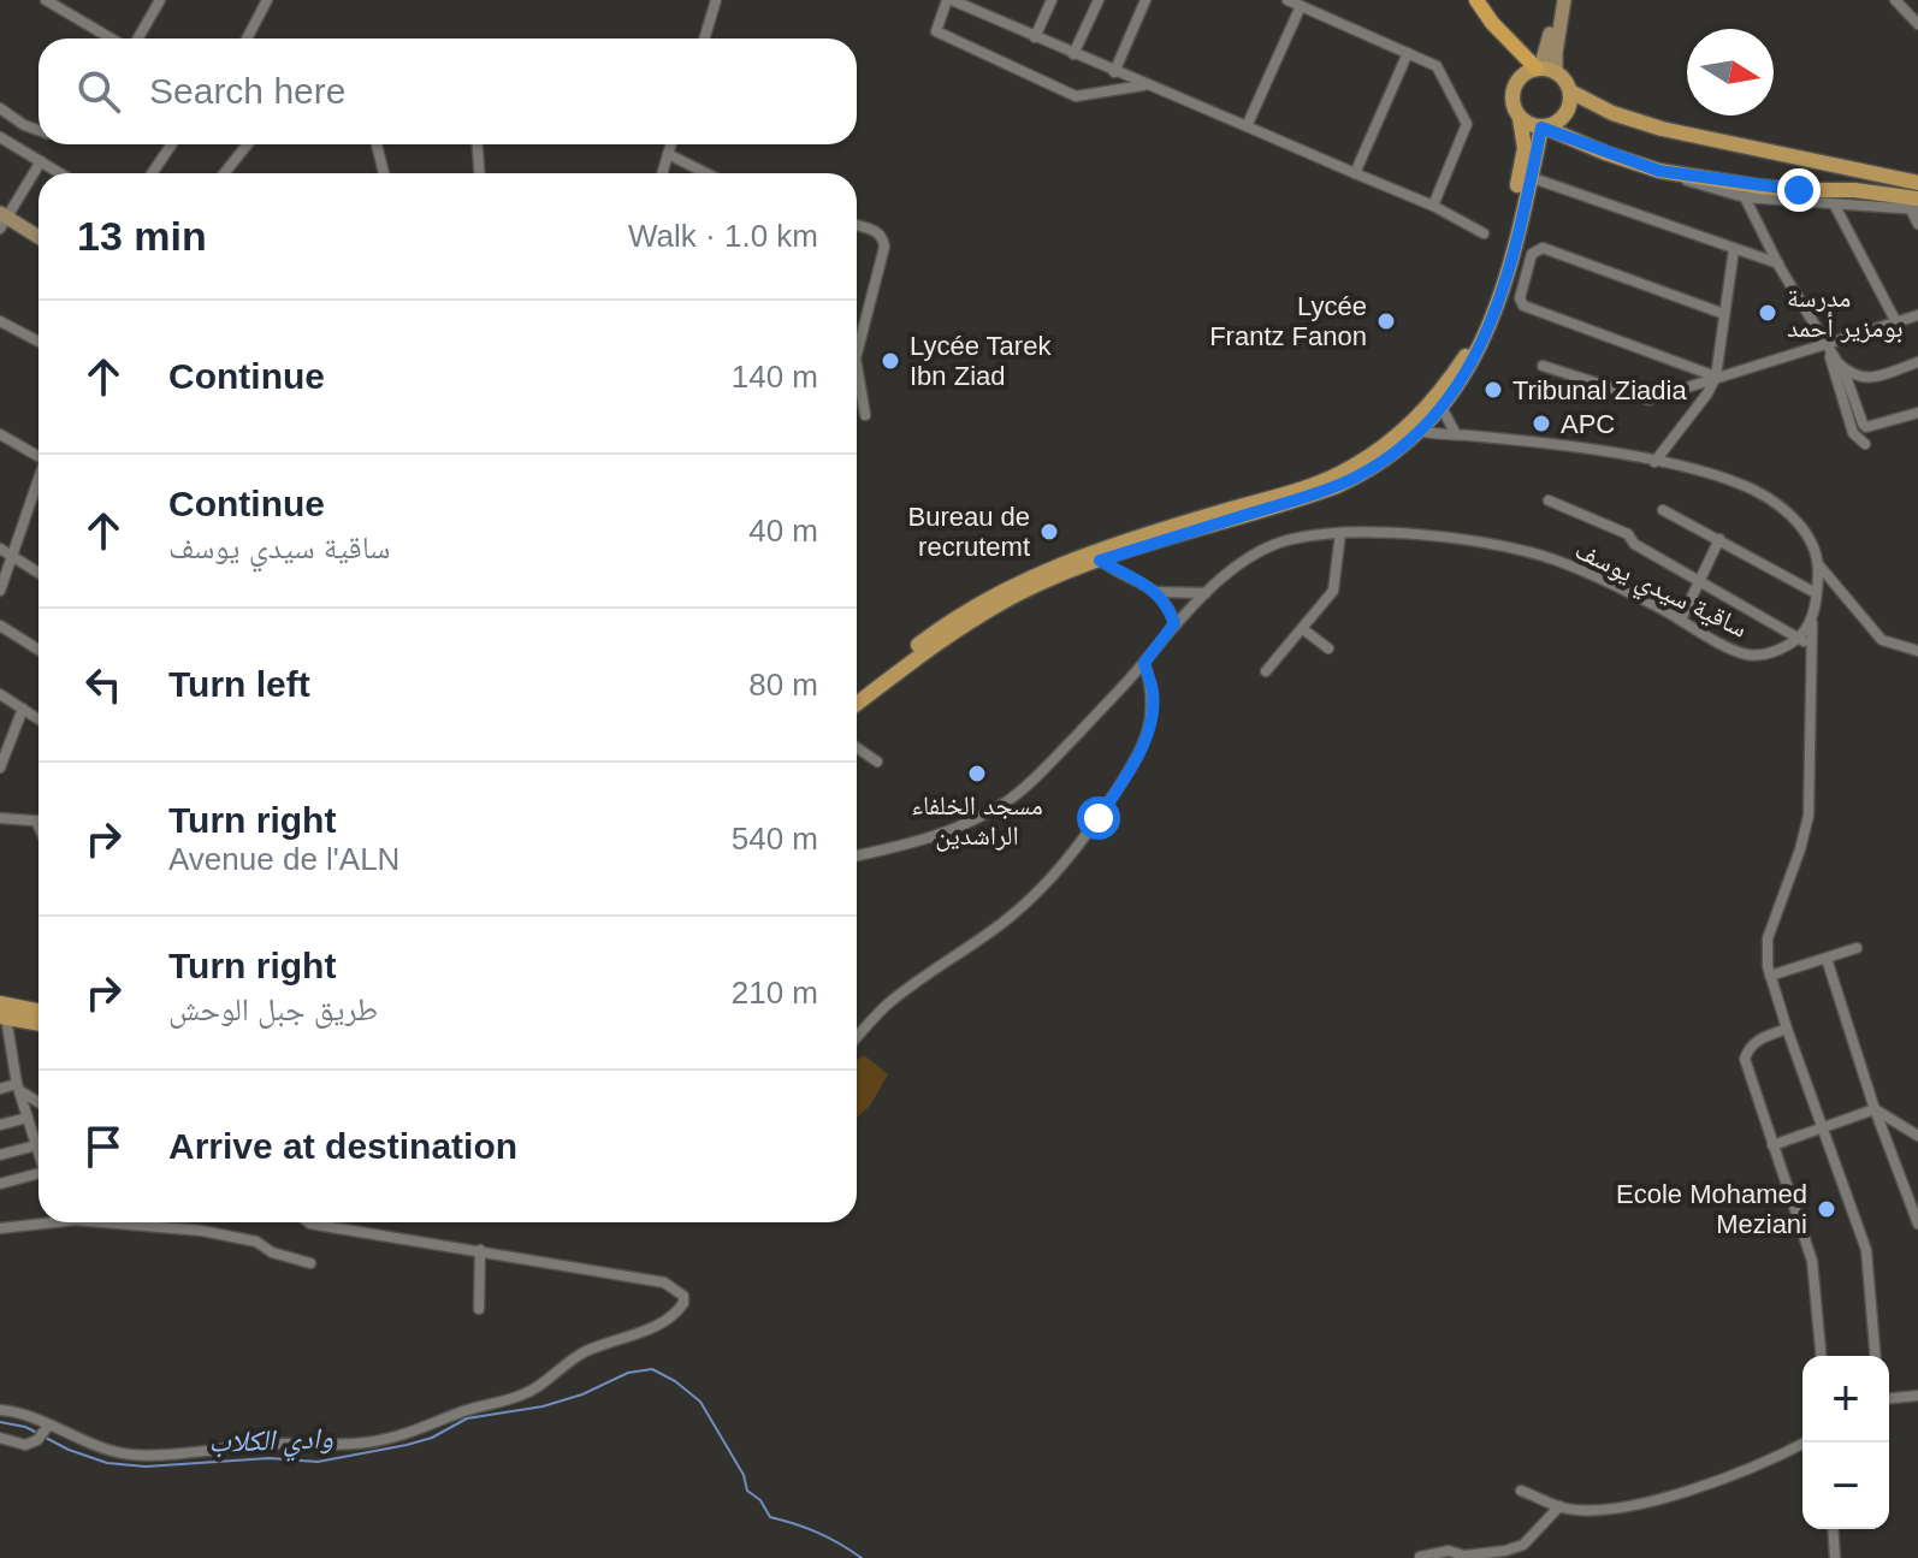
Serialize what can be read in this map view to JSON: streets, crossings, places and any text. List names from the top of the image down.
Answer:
{
  "streets": {
    "street": ["ساقية سيدي يوسف"]
  },
  "water": ["وادي الكلاب"],
  "places": [
    "مدرسة بومزير أحمد",
    "Lycée Frantz Fanon",
    "Lycée Tarek Ibn Ziad",
    "Tribunal Ziadia",
    "APC",
    "Bureau de recrutemt",
    "مسجد الخلفاء الراشدين",
    "Ecole Mohamed Meziani"
  ],
  "north": "right",
  "page": {
    "search": "Search here",
    "heading": ["13 min", "Walk · 1.0 km"],
    "list": [
      ["Continue", "140 m"],
      ["Continue", "ساقية سيدي يوسف", "40 m"],
      ["Turn left", "80 m"],
      ["Turn right", "Avenue de l'ALN", "540 m"],
      ["Turn right", "طريق جبل الوحش", "210 m"],
      "Arrive at destination"
    ],
    "map_buttons": ["+", "−"]
  }
}
